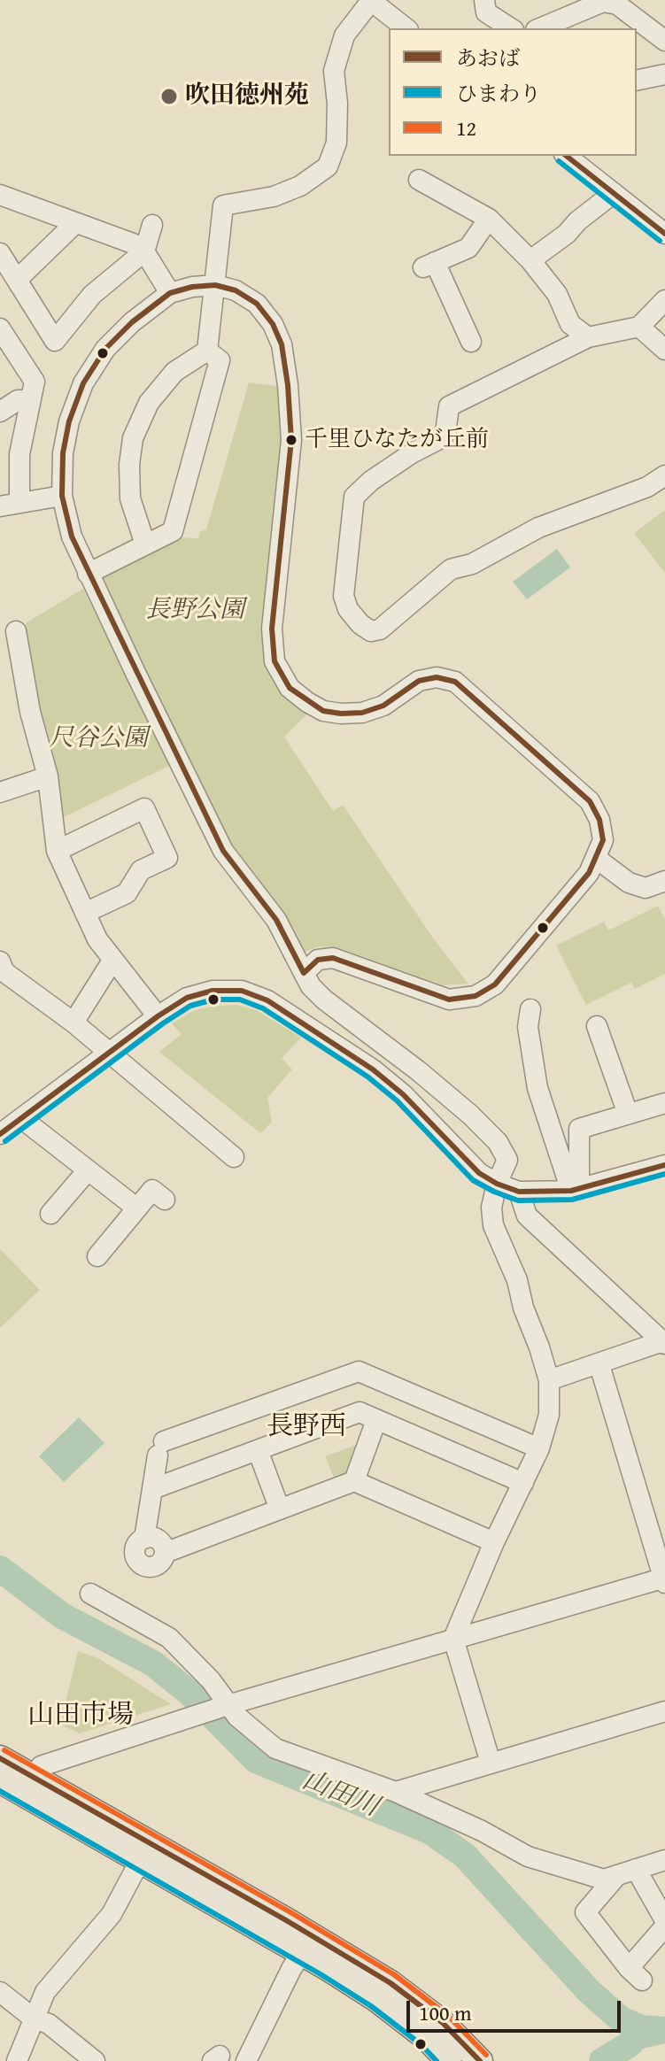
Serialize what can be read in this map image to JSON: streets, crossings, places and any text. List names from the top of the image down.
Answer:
{
  "districts": ["長野西", "山田市場"],
  "water": ["山田川"],
  "parks": ["長野公園", "尺谷公園"],
  "places": ["吹田徳州苑", "千里ひなたが丘前"],
  "lines": ["transit line あおば", "transit line ひまわり", "transit line 12"],
  "legend": ["あおば", "ひまわり", "12"],
  "scale_bar": "100 m"
}
